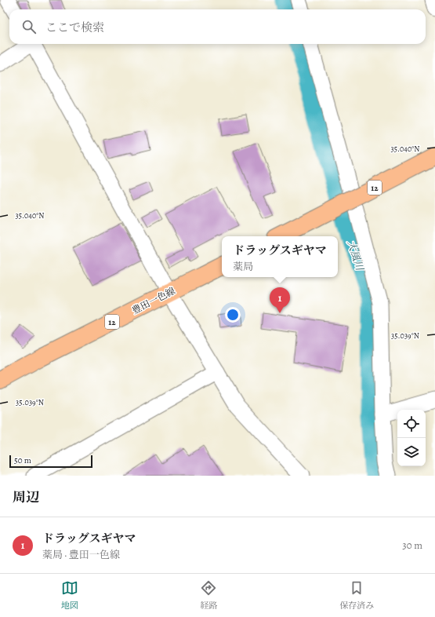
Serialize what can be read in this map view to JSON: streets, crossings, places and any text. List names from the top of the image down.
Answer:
{
  "streets": {
    "main road": ["12", "豊田一色線"]
  },
  "water": ["大風川"],
  "scale_bar": "50 m",
  "page": {
    "search": "ここで検索",
    "popup": ["ドラッグスギヤマ", "薬局"],
    "pins": "1",
    "scale": "50 m",
    "heading": "周辺",
    "list": [
      {
        "mark": "1",
        "name": "ドラッグスギヤマ",
        "note": "薬局 · 豊田一色線",
        "value": "30 m"
      }
    ],
    "nav": ["地図", "経路", "保存済み"]
  },
  "coordinates": ["35.040°N", "35.039°N"]
}
